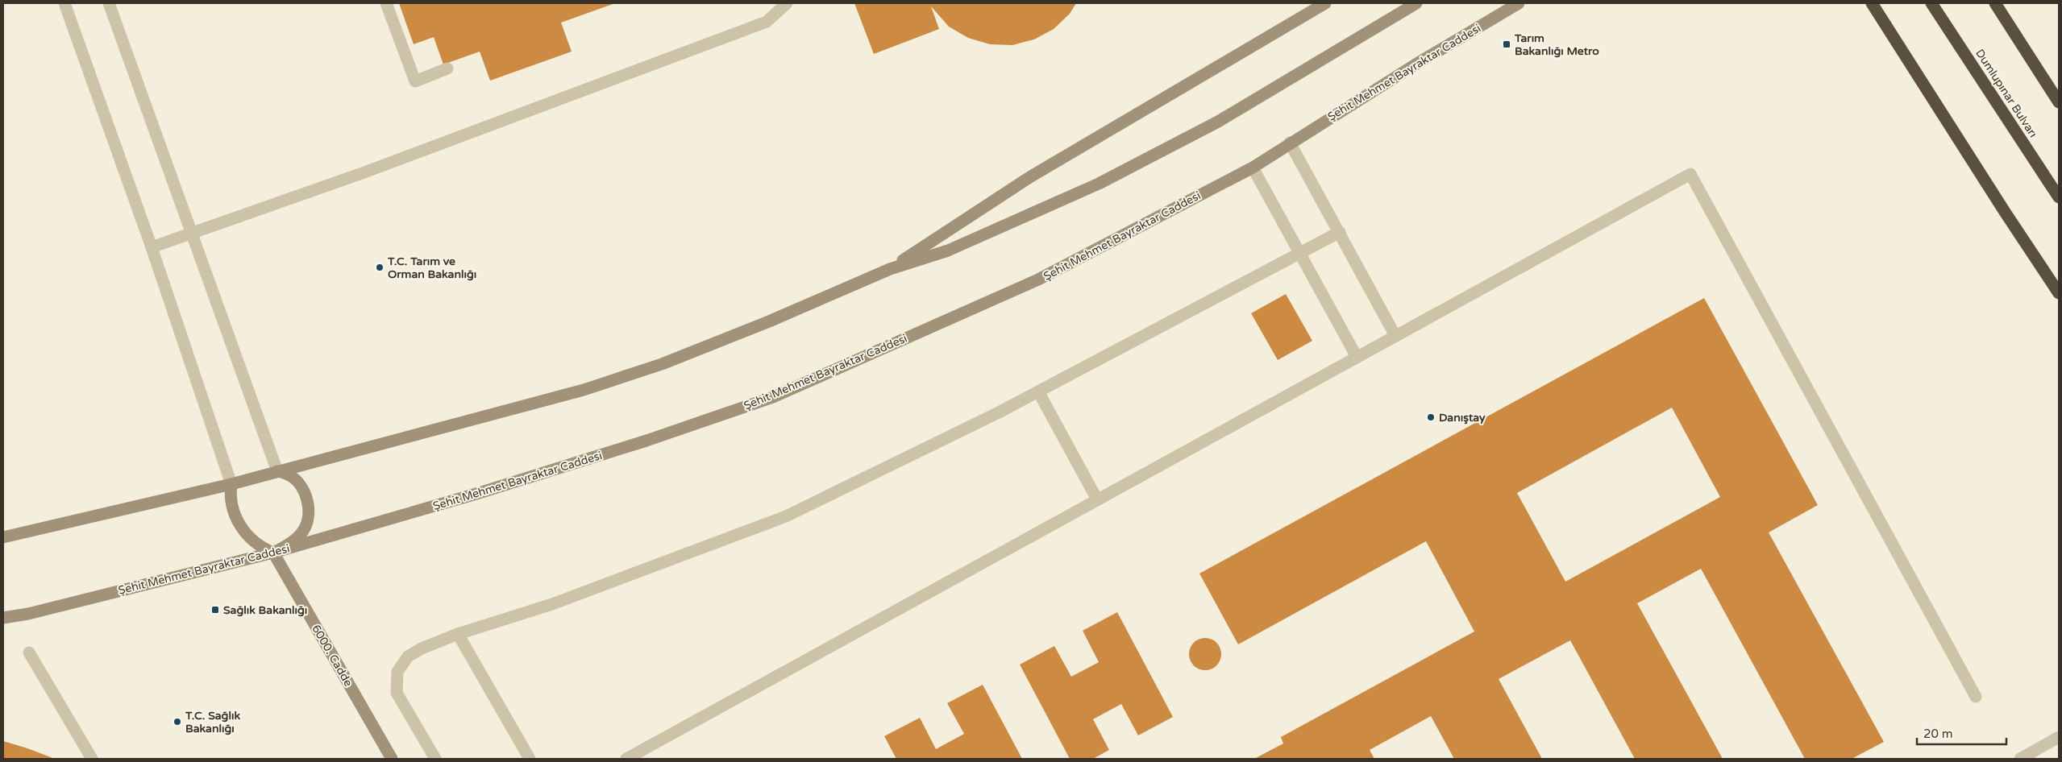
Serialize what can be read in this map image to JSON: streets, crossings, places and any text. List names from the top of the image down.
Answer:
{
  "streets": {
    "highway": ["Dumlupınar Bulvarı"],
    "main road": ["Şehit Mehmet Bayraktar Caddesi", "6000. Cadde"]
  },
  "crossings": [
    ["Şehit Mehmet Bayraktar Caddesi", "6000. Cadde"]
  ],
  "places": {
    "transit": ["Tarım Bakanlığı Metro", "Sağlık Bakanlığı"],
    "other": ["T.C. Tarım ve Orman Bakanlığı", "Danıştay", "T.C. Sağlık Bakanlığı"]
  },
  "scale_bar": "20 m"
}
